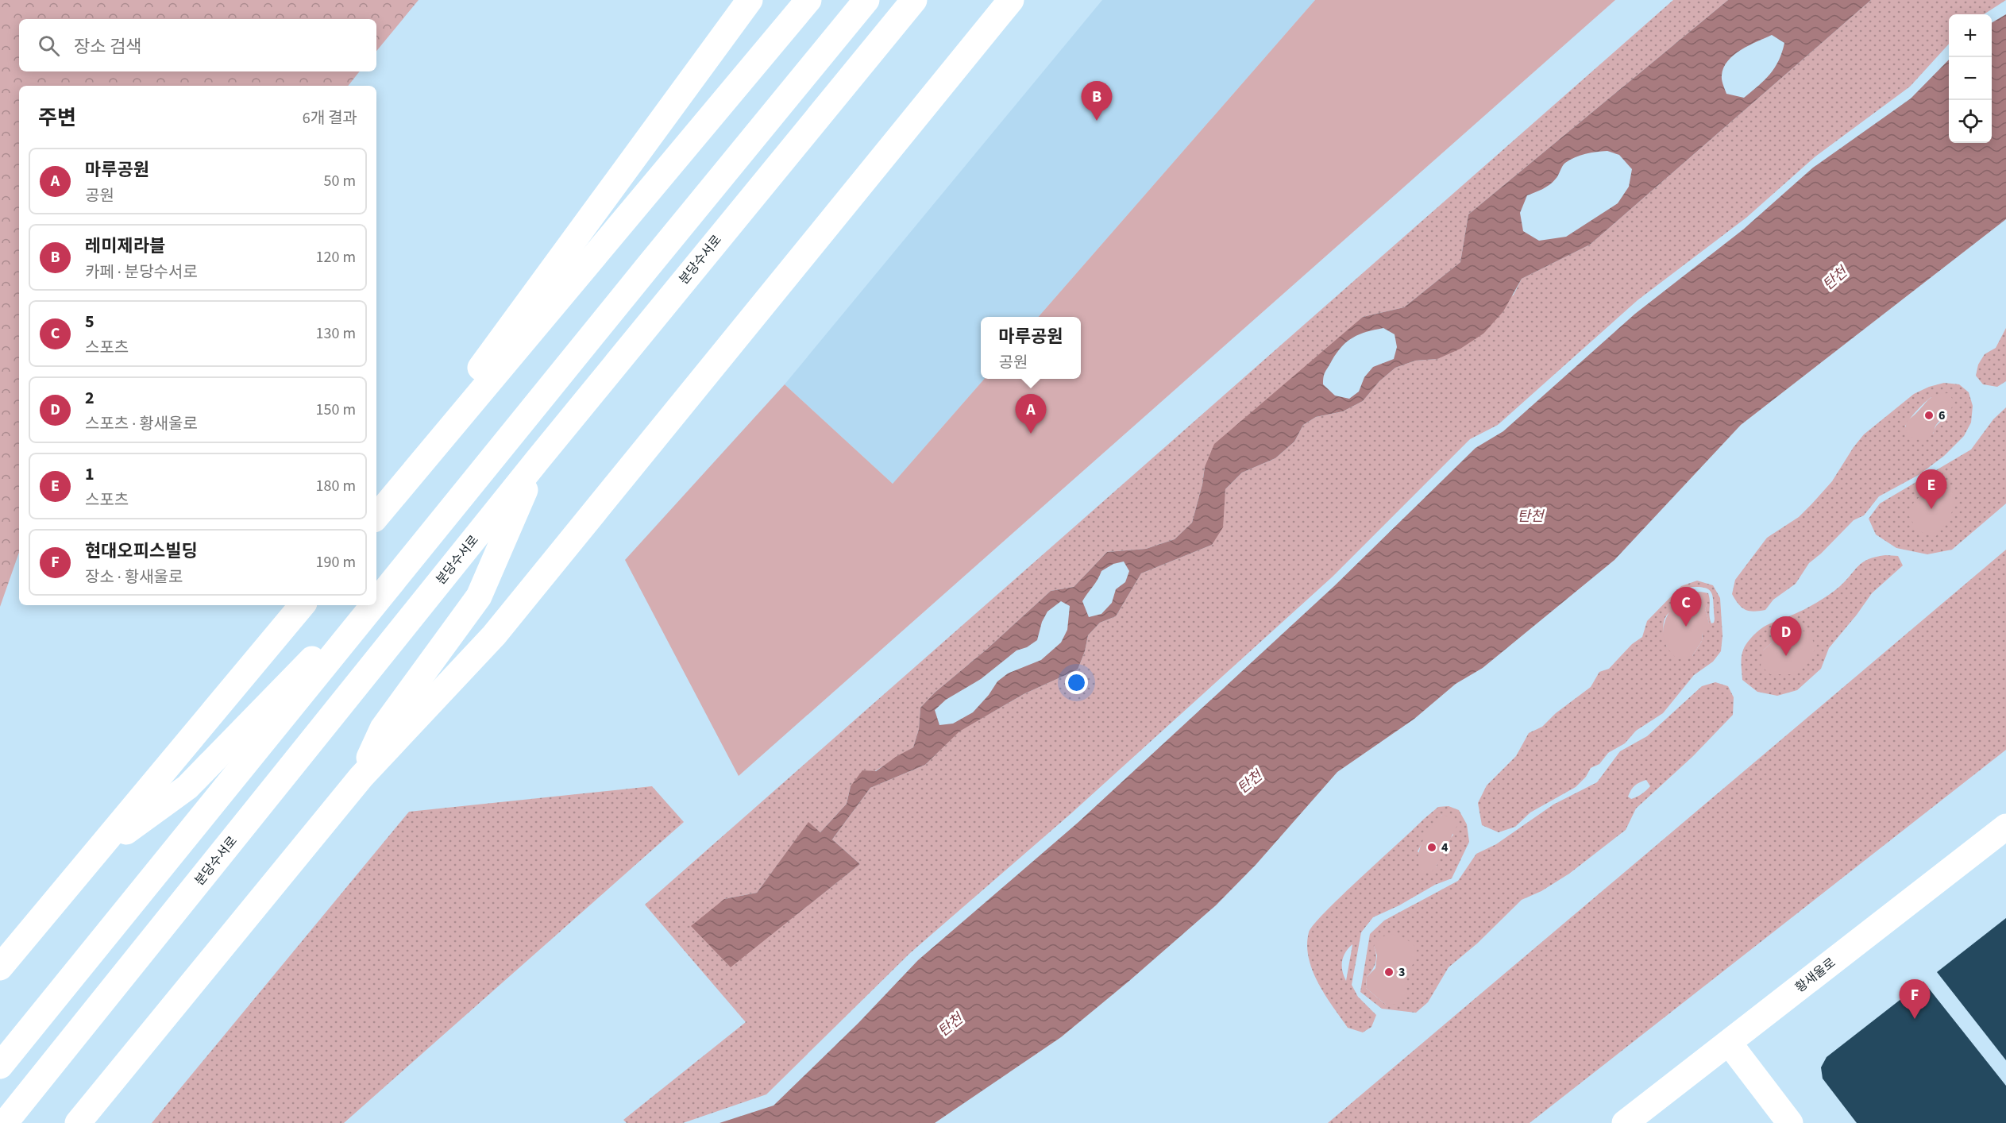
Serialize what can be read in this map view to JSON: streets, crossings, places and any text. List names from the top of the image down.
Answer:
{
  "streets": {
    "main road": ["분당수서로", "황새울로"]
  },
  "water": ["탄천"],
  "places": ["6", "4", "3"],
  "page": {
    "map_buttons": ["+", "−"],
    "search": "장소 검색",
    "pins": [
      "B",
      "A",
      "E",
      "C",
      "D",
      "F"
    ],
    "heading": ["주변", "6개 결과"],
    "list": [
      {
        "mark": "A",
        "name": "마루공원",
        "note": "공원",
        "value": "50 m"
      },
      {
        "mark": "B",
        "name": "레미제라블",
        "note": "카페 · 분당수서로",
        "value": "120 m"
      },
      {
        "mark": "C",
        "name": "5",
        "note": "스포츠",
        "value": "130 m"
      },
      {
        "mark": "D",
        "name": "2",
        "note": "스포츠 · 황새울로",
        "value": "150 m"
      },
      {
        "mark": "E",
        "name": "1",
        "note": "스포츠",
        "value": "180 m"
      },
      {
        "mark": "F",
        "name": "현대오피스빌딩",
        "note": "장소 · 황새울로",
        "value": "190 m"
      }
    ],
    "popup": ["마루공원", "공원"]
  }
}
